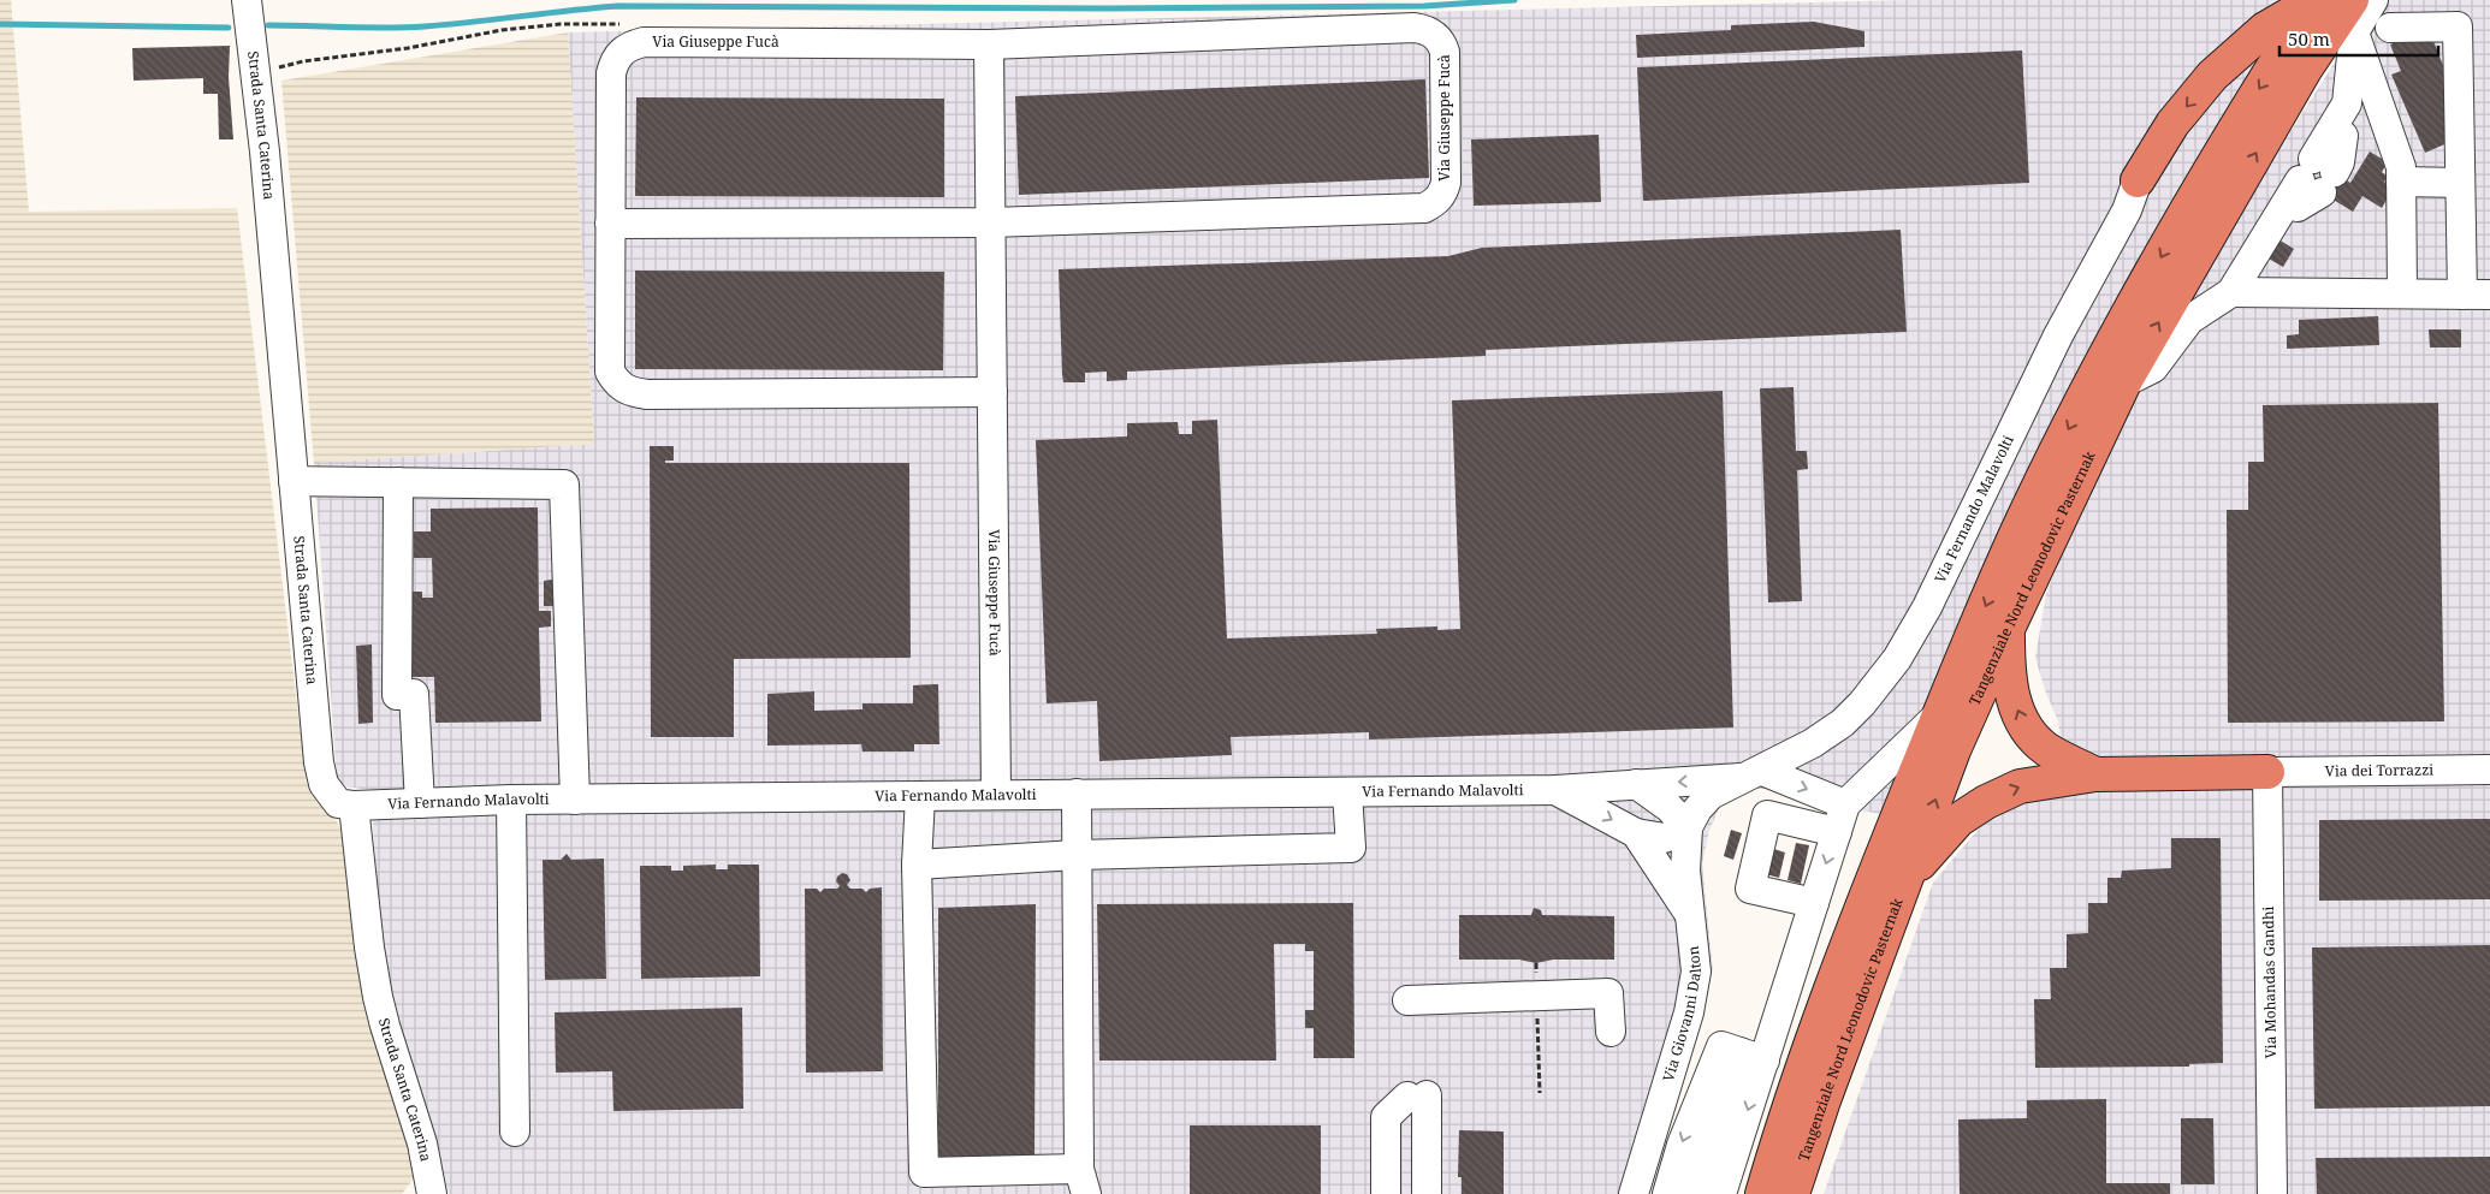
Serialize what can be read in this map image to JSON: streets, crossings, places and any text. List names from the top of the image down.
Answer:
{
  "streets": {
    "highway": ["Tangenziale Nord Leonodovic Pasternak"],
    "street": [
      "Via Giuseppe Fucà",
      "Strada Santa Caterina",
      "Via Fernando Malavolti",
      "Via dei Torrazzi",
      "Via Mohandas Gandhi",
      "Via Giovanni Dalton"
    ]
  },
  "crossings": [
    ["Via Giuseppe Fucà", "Via Fernando Malavolti"],
    ["Strada Santa Caterina", "Via Fernando Malavolti"],
    ["Via Fernando Malavolti", "Via Giovanni Dalton"],
    ["Via dei Torrazzi", "Via Mohandas Gandhi"]
  ],
  "scale_bar": "50 m"
}
